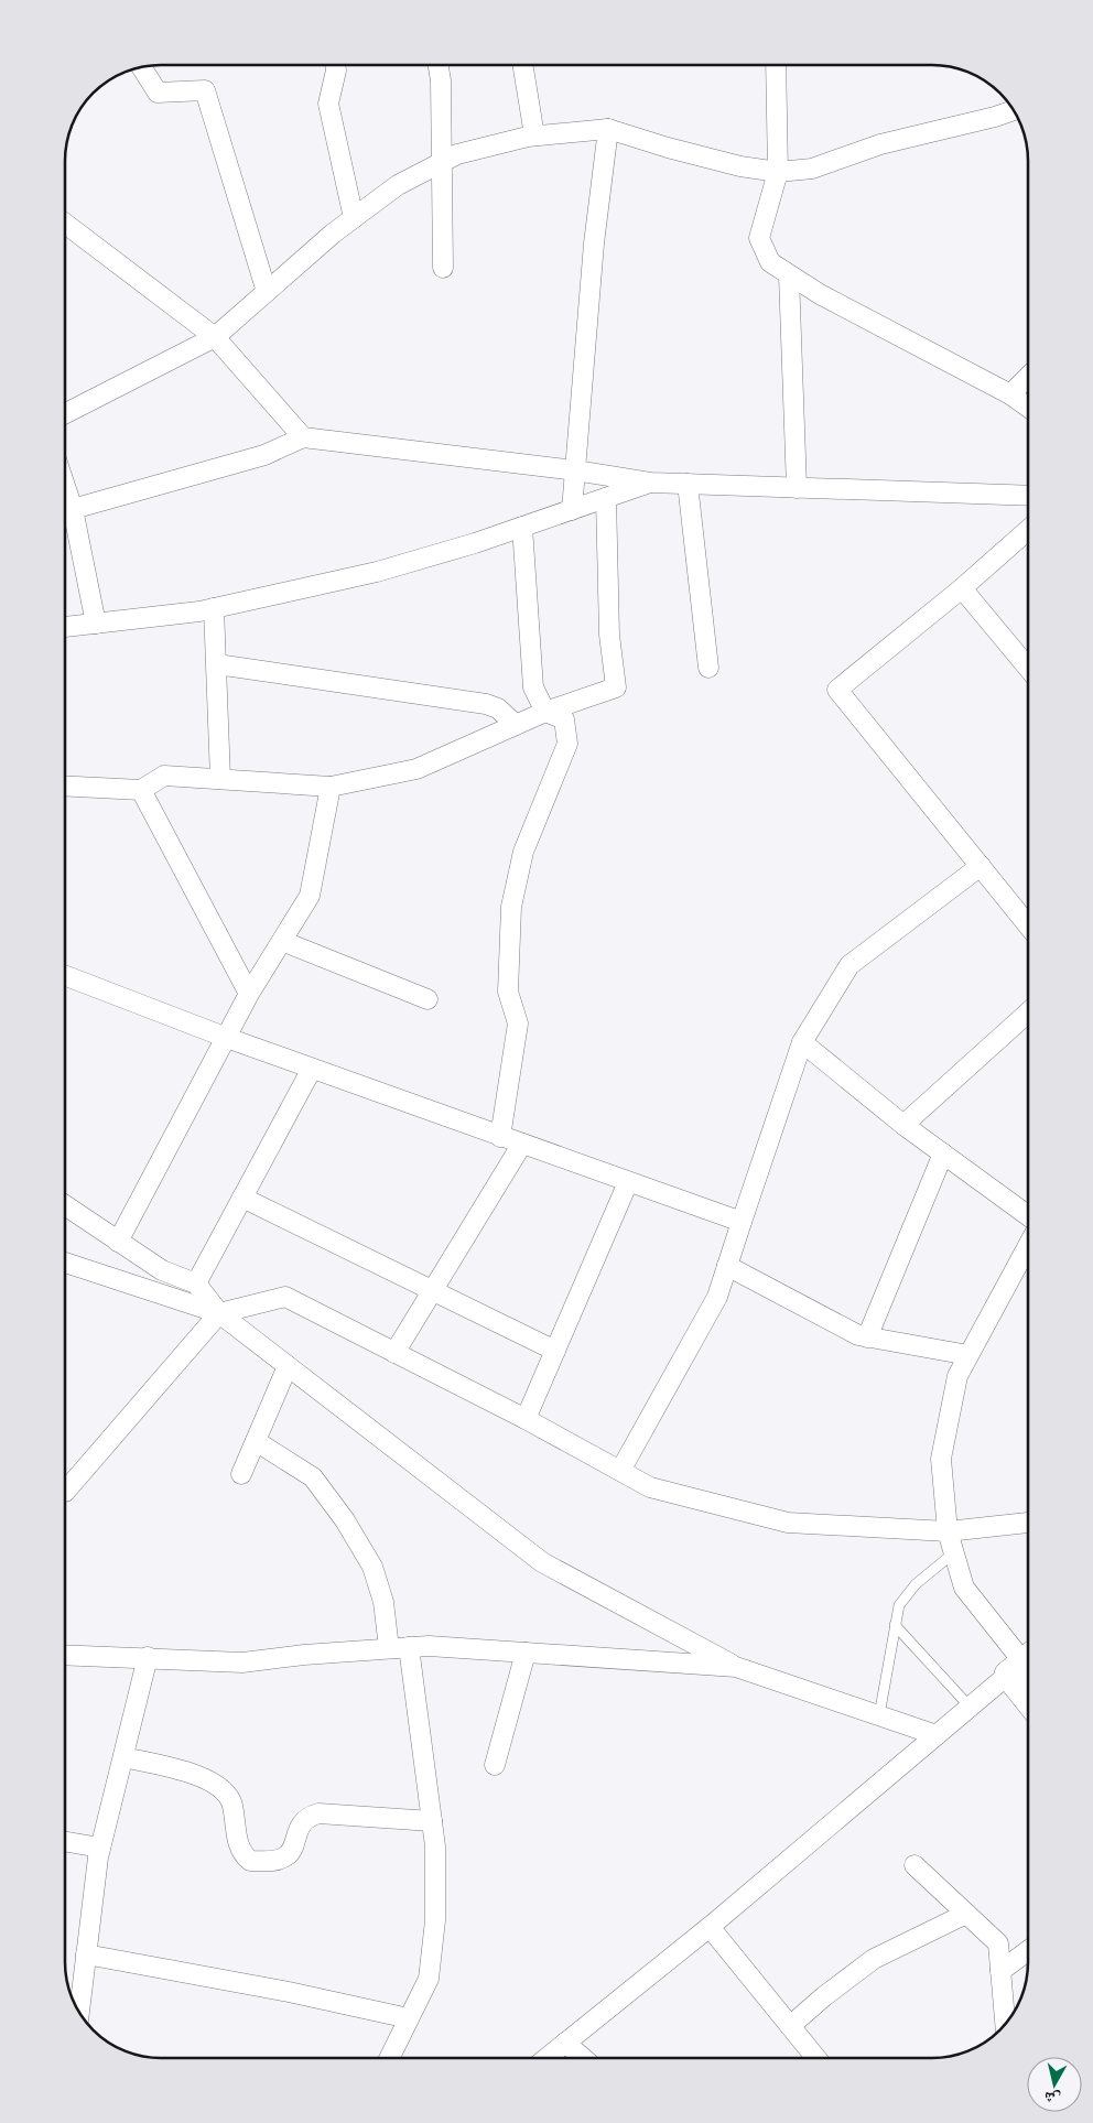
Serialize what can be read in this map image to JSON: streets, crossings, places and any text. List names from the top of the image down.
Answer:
{
  "north": "bottom"
}
